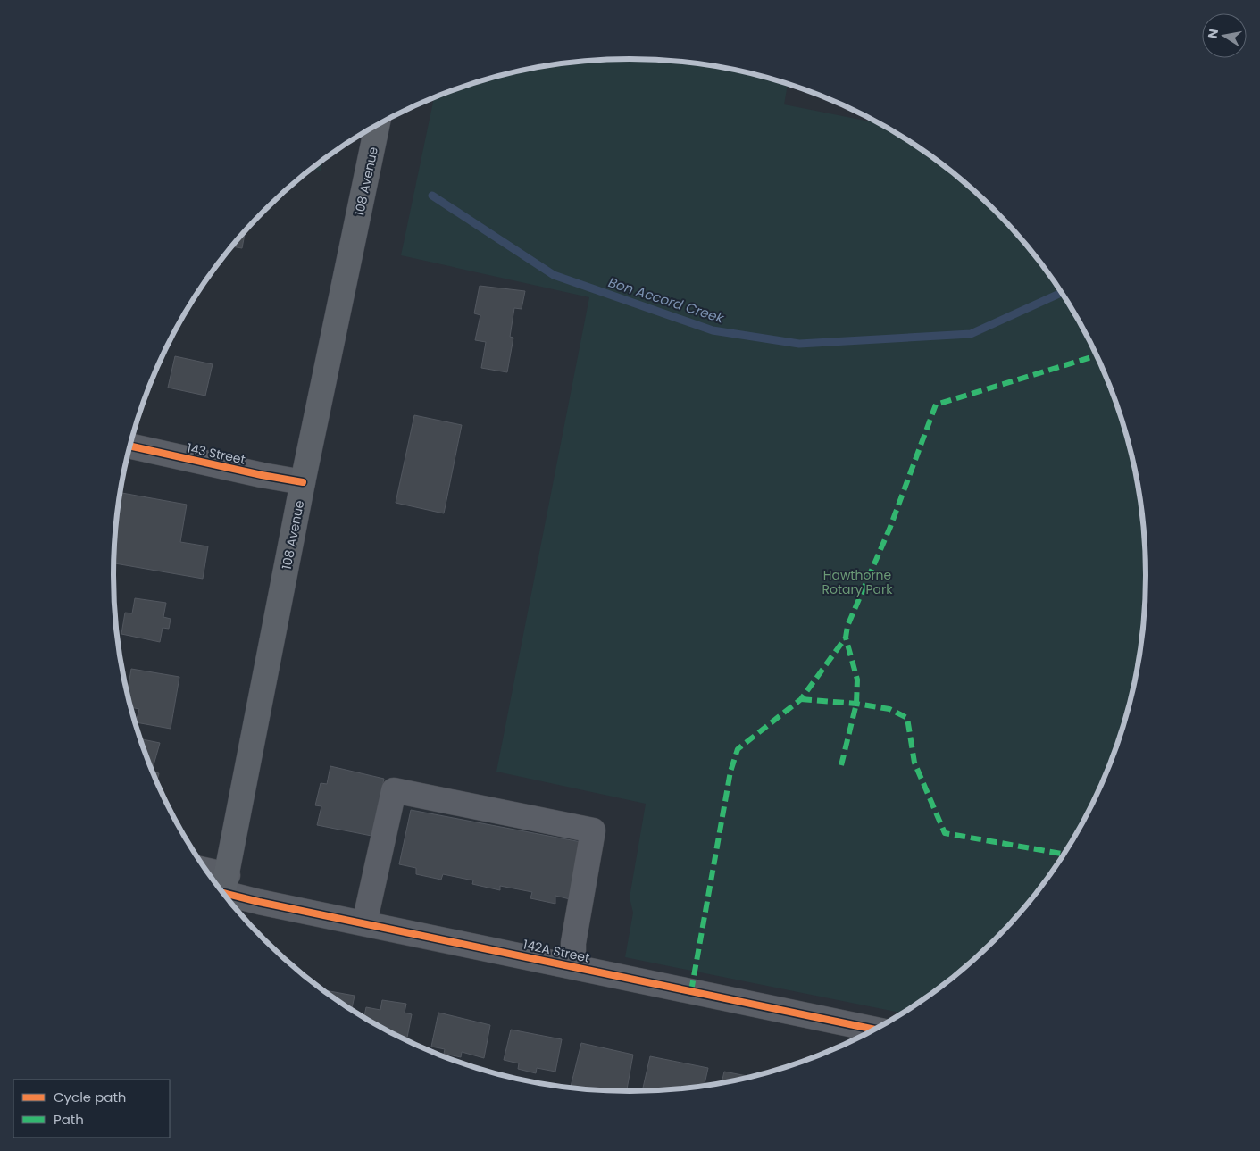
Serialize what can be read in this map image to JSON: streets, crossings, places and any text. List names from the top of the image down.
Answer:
{
  "streets": {
    "main road": ["108 Avenue"],
    "street": ["143 Street", "142A Street"]
  },
  "crossings": [
    ["108 Avenue", "143 Street"],
    ["108 Avenue", "142A Street"]
  ],
  "water": ["Bon Accord Creek"],
  "parks": ["Hawthorne Rotary Park"],
  "legend": ["Cycle path", "Path"],
  "north": "left"
}
